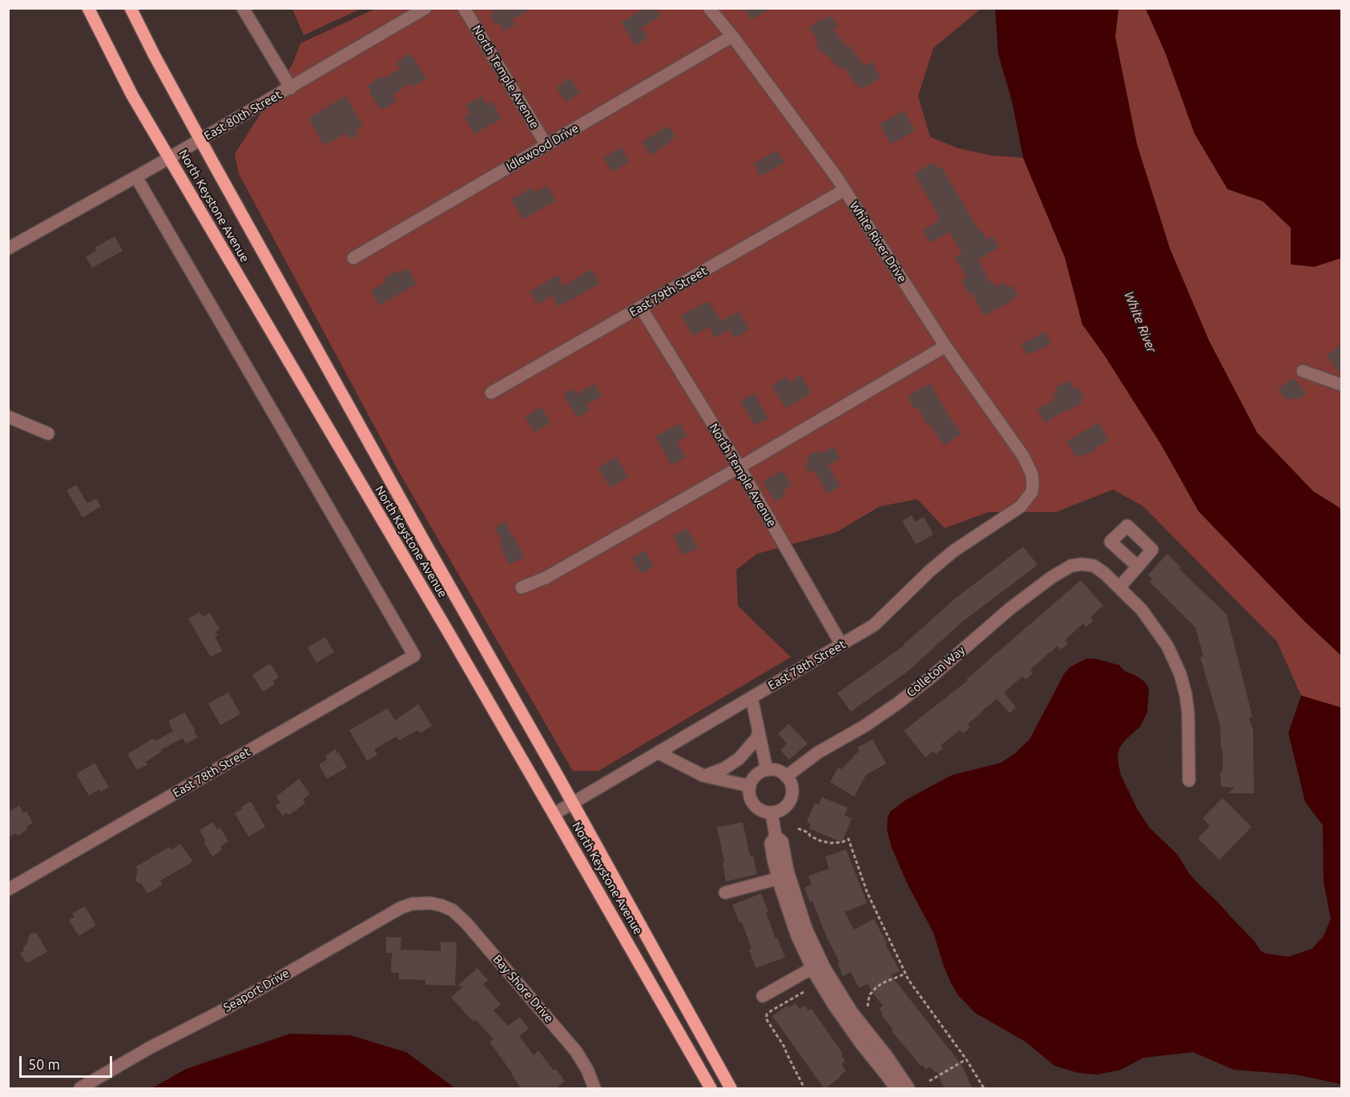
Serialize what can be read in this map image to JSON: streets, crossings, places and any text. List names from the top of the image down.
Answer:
{
  "streets": {
    "main road": ["North Keystone Avenue"],
    "street": [
      "North Temple Avenue",
      "East 80th Street",
      "Idlewood Drive",
      "White River Drive",
      "East 79th Street",
      "East 78th Street",
      "Colleton Way",
      "Bay Shore Drive",
      "Seaport Drive"
    ]
  },
  "crossings": [
    ["North Temple Avenue", "Idlewood Drive"],
    ["North Temple Avenue", "East 79th Street"],
    ["North Temple Avenue", "East 78th Street"],
    ["East 80th Street", "North Keystone Avenue"],
    ["East 80th Street", "East 78th Street"],
    ["Idlewood Drive", "White River Drive"],
    ["North Keystone Avenue", "East 78th Street"],
    ["White River Drive", "East 79th Street"],
    ["White River Drive", "East 78th Street"],
    ["Bay Shore Drive", "Seaport Drive"]
  ],
  "water": ["White River"],
  "scale_bar": "50 m"
}
